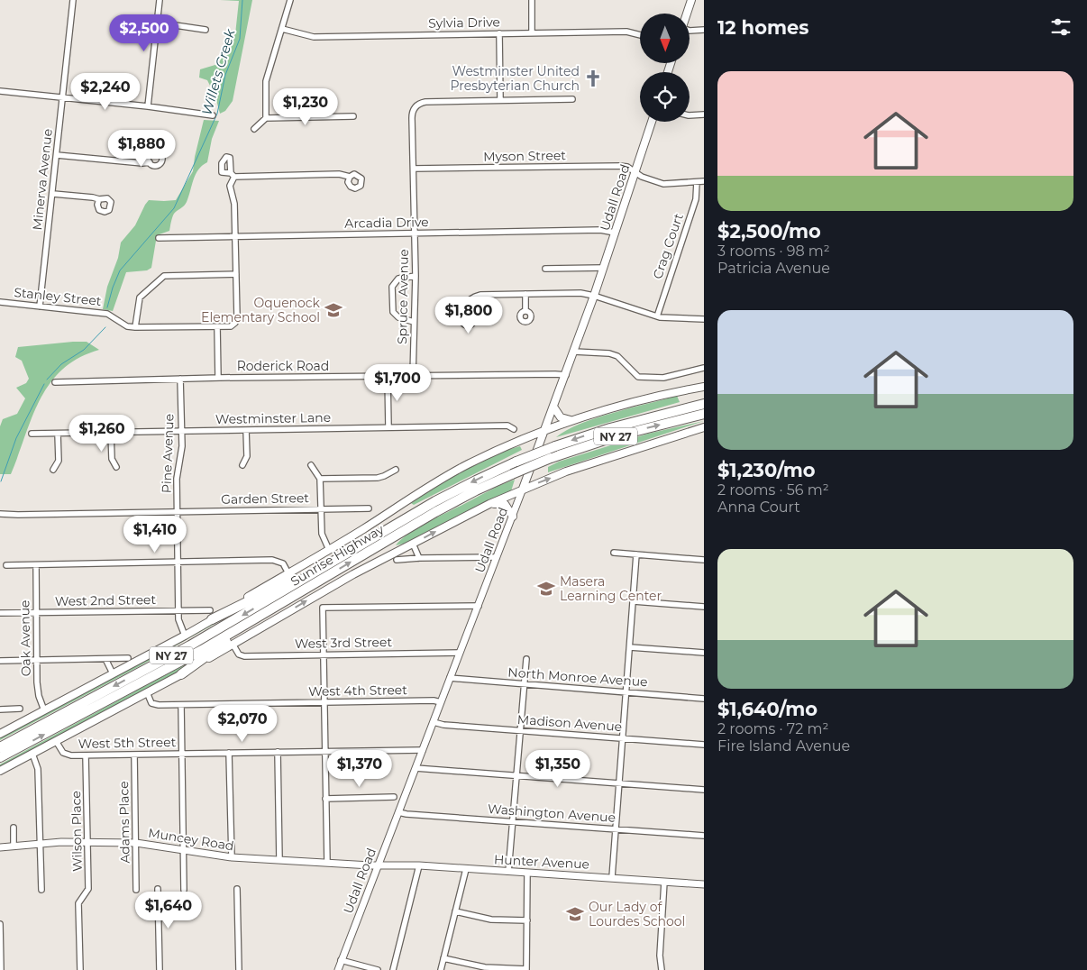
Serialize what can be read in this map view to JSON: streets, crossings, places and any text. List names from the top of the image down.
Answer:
{
  "streets": {
    "highway": ["NY 27", "Sunrise Highway"],
    "main road": ["Udall Road"],
    "street": [
      "Sylvia Drive",
      "Myson Street",
      "Minerva Avenue",
      "Arcadia Drive",
      "Crag Court",
      "Stanley Street",
      "Spruce Avenue",
      "Roderick Road",
      "Westminster Lane",
      "Pine Avenue",
      "Garden Street",
      "West 2nd Street",
      "Oak Avenue",
      "West 3rd Street",
      "North Monroe Avenue",
      "West 4th Street",
      "Madison Avenue",
      "West 5th Street",
      "Washington Avenue",
      "Adams Place",
      "Wilson Place",
      "Muncey Road",
      "Hunter Avenue"
    ]
  },
  "crossings": [
    ["Myson Street", "Udall Road"],
    ["Myson Street", "Crag Court"],
    ["Myson Street", "Spruce Avenue"],
    ["Minerva Avenue", "Stanley Street"],
    ["Udall Road", "Arcadia Drive"],
    ["Udall Road", "Roderick Road"],
    ["Udall Road", "Sunrise Highway"],
    ["Udall Road", "West 3rd Street"],
    ["Udall Road", "North Monroe Avenue"],
    ["Udall Road", "West 4th Street"],
    ["Udall Road", "Madison Avenue"],
    ["Udall Road", "West 5th Street"],
    ["Udall Road", "Washington Avenue"],
    ["Udall Road", "Muncey Road"],
    ["Udall Road", "Hunter Avenue"],
    ["Arcadia Drive", "Spruce Avenue"],
    ["Spruce Avenue", "Roderick Road"],
    ["Roderick Road", "Pine Avenue"],
    ["Westminster Lane", "Pine Avenue"],
    ["Pine Avenue", "Garden Street"],
    ["Pine Avenue", "Sunrise Highway"],
    ["Pine Avenue", "West 2nd Street"],
    ["Sunrise Highway", "West 2nd Street"],
    ["Sunrise Highway", "Oak Avenue"],
    ["Sunrise Highway", "West 3rd Street"],
    ["Sunrise Highway", "West 4th Street"],
    ["Sunrise Highway", "West 5th Street"],
    ["West 2nd Street", "Oak Avenue"],
    ["West 5th Street", "Adams Place"],
    ["West 5th Street", "Wilson Place"],
    ["Adams Place", "Muncey Road"],
    ["Wilson Place", "Muncey Road"],
    ["Muncey Road", "Hunter Avenue"]
  ],
  "water": ["Willets Creek"],
  "places": {
    "church": ["Westminster United Presbyterian Church"],
    "school or university": ["Oquenock Elementary School", "Masera Learning Center", "Our Lady of Lourdes School"]
  },
  "north": "bottom",
  "page": {
    "heading": "12 homes",
    "price": [
      "$2,500",
      "$2,240",
      "$1,230",
      "$1,880",
      "$1,800",
      "$1,700",
      "$1,260",
      "$1,410",
      "$2,070",
      "$1,370",
      "$1,350",
      "$1,640"
    ],
    "list": [
      {
        "name": "$2,500/mo",
        "note": "3 rooms · 98 m² · Patricia Avenue"
      },
      {
        "name": "$1,230/mo",
        "note": "2 rooms · 56 m² · Anna Court"
      },
      {
        "name": "$1,640/mo",
        "note": "2 rooms · 72 m² · Fire Island Avenue"
      }
    ]
  }
}
